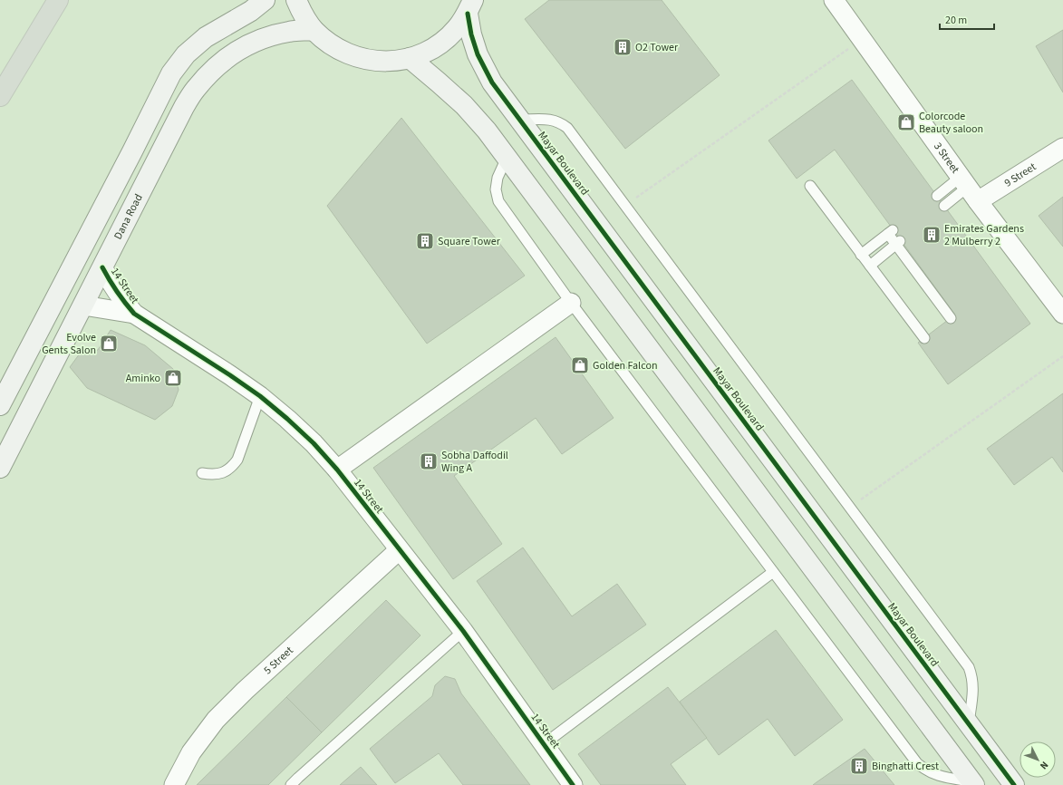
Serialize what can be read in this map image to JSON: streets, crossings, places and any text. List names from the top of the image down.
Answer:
{
  "streets": {
    "street": [
      "3 Street",
      "Mayar Boulevard",
      "9 Street",
      "Dana Road",
      "14 Street",
      "5 Street"
    ]
  },
  "crossings": [
    ["3 Street", "9 Street"],
    ["Dana Road", "14 Street"],
    ["14 Street", "5 Street"]
  ],
  "places": {
    "building": [
      "O2 Tower",
      "Emirates Gardens 2 Mulberry 2",
      "Square Tower",
      "Sobha Daffodil Wing A",
      "Binghatti Crest"
    ],
    "shop": [
      "Colorcode Beauty saloon",
      "Evolve Gents Salon",
      "Golden Falcon",
      "Aminko"
    ]
  },
  "scale_bar": "20 m",
  "north": "bottom right"
}
